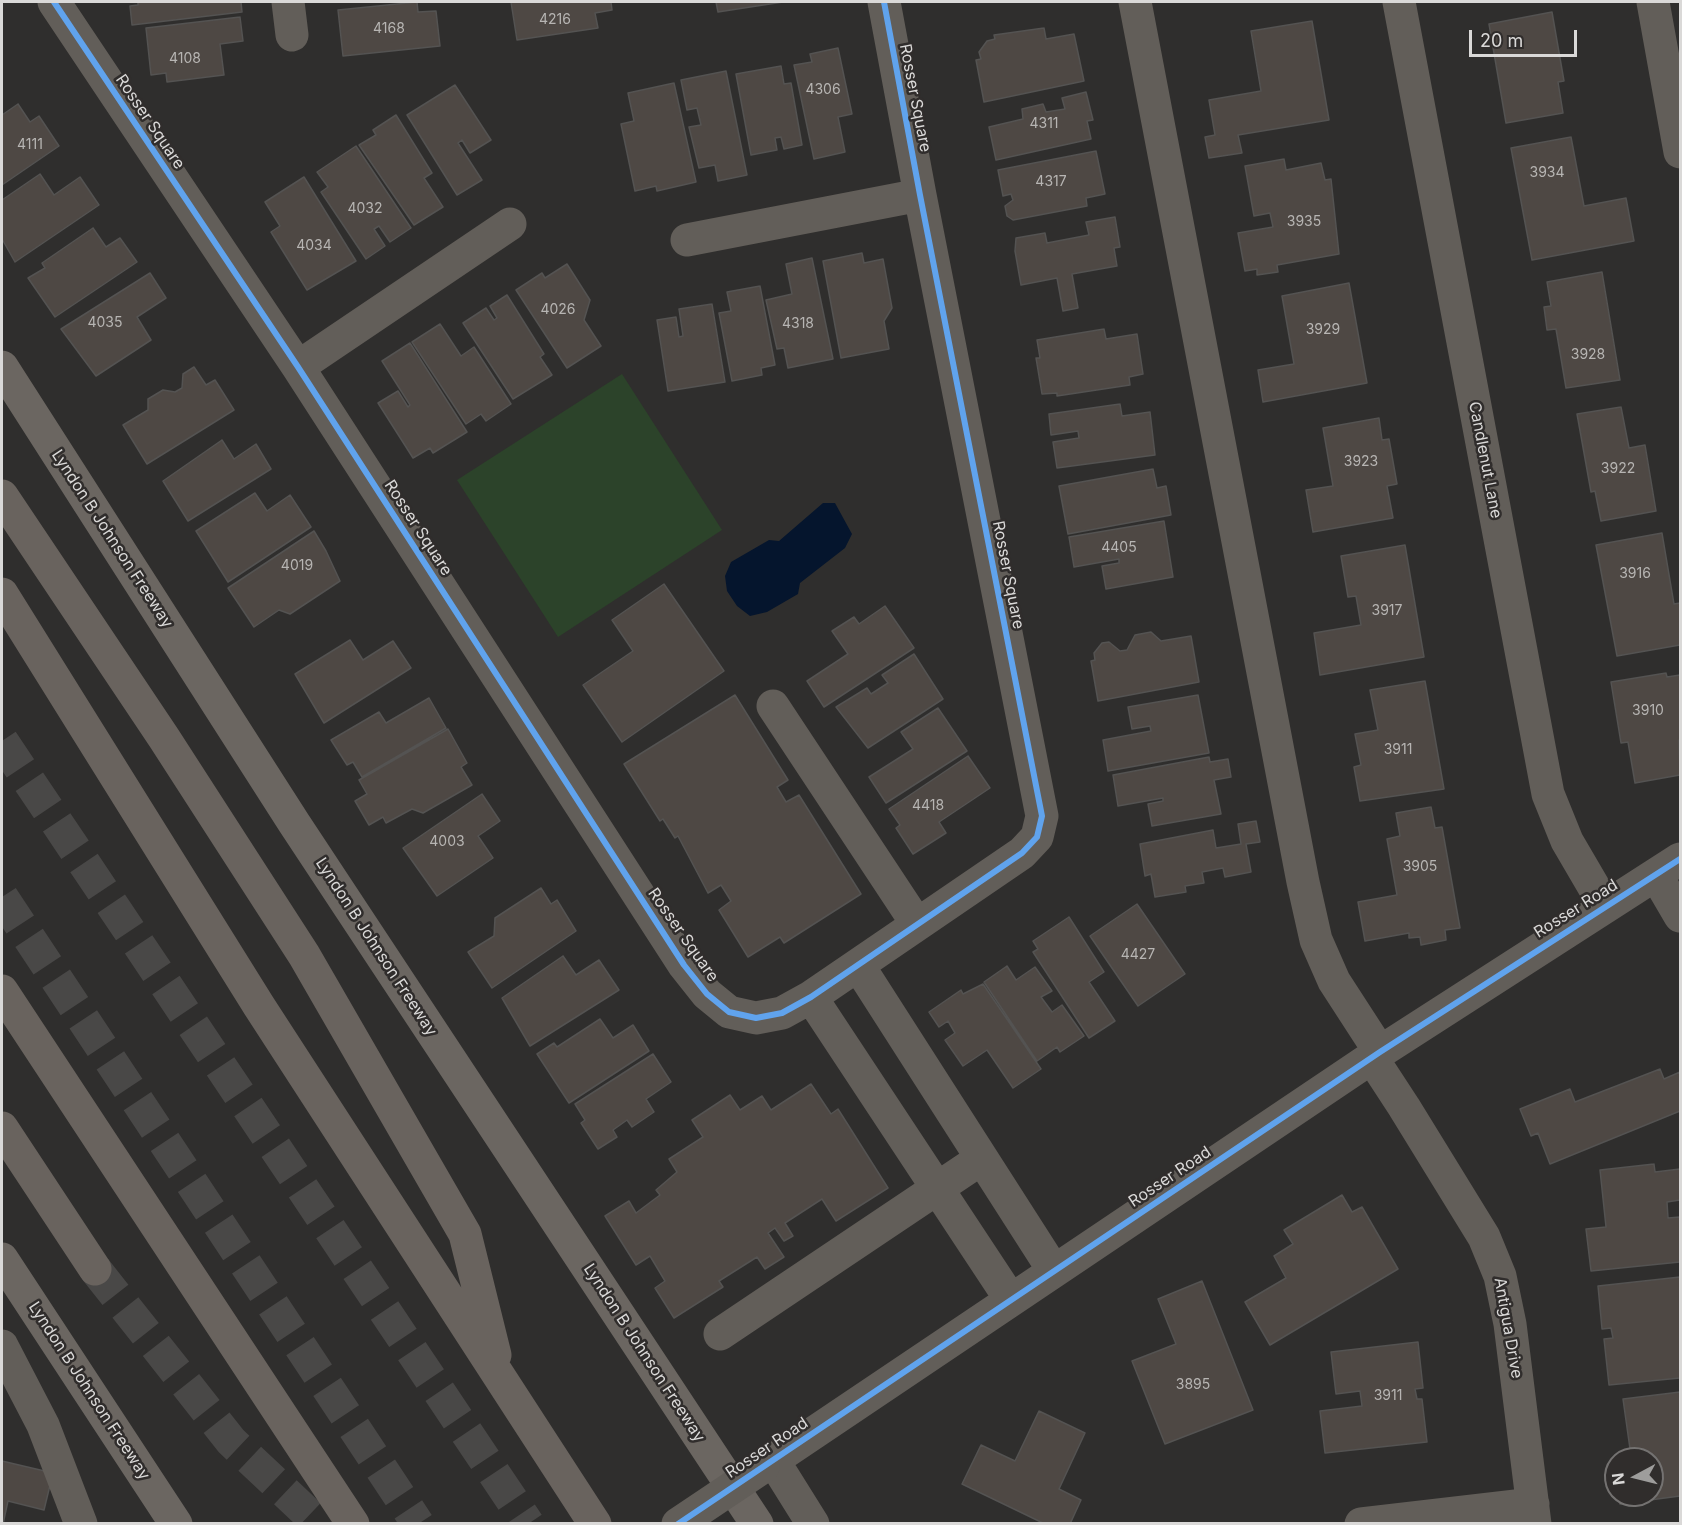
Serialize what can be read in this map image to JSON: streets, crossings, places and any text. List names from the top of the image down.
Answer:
{
  "streets": {
    "main road": ["Lyndon B Johnson Freeway"],
    "street": [
      "Rosser Square",
      "Candlenut Lane",
      "Rosser Road",
      "Antigua Drive"
    ]
  },
  "crossings": [
    ["Candlenut Lane", "Rosser Road"],
    ["Rosser Road", "Antigua Drive"]
  ],
  "house_numbers": [
    "4216",
    "4168",
    "4108",
    "4306",
    "4311",
    "4111",
    "3934",
    "4317",
    "4032",
    "3935",
    "4034",
    "4026",
    "4035",
    "4318",
    "3929",
    "3928",
    "3923",
    "3922",
    "4405",
    "4019",
    "3916",
    "3917",
    "3910",
    "3911",
    "4418",
    "4003",
    "3905",
    "4427",
    "3895",
    "3911"
  ],
  "scale_bar": "20 m",
  "north": "left"
}
